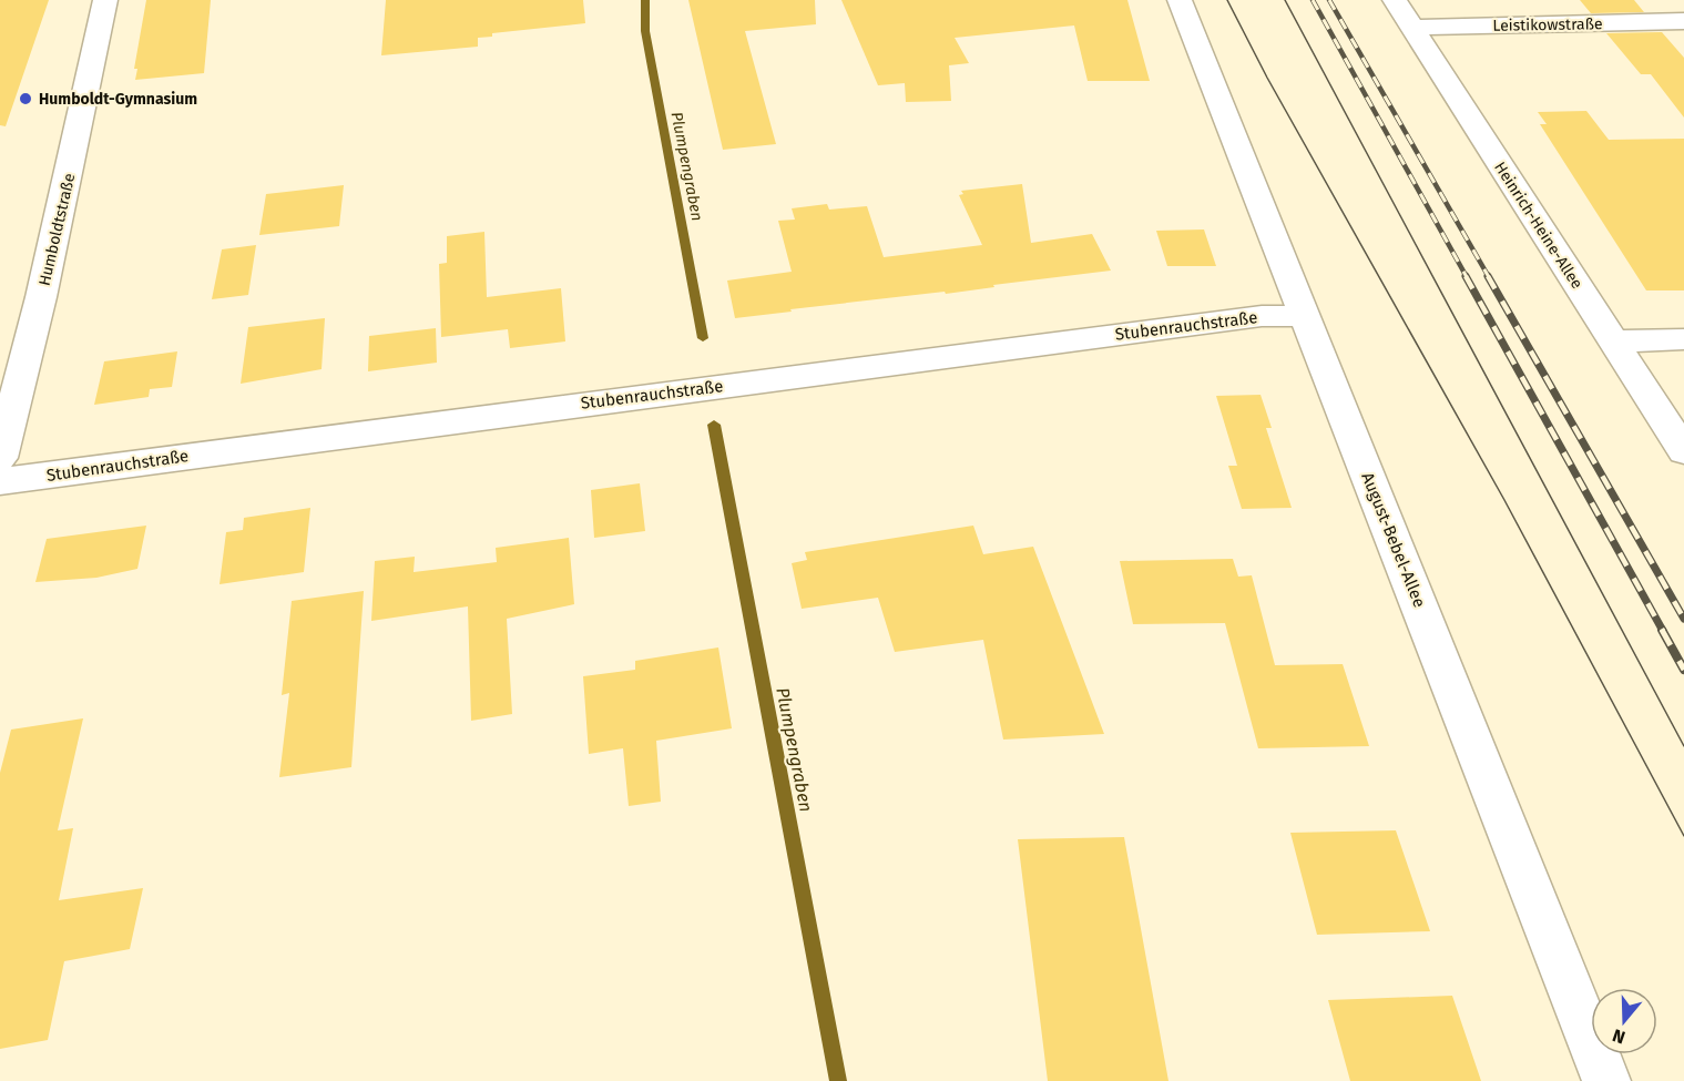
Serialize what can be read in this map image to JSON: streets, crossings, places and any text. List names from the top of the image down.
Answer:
{
  "streets": {
    "street": [
      "Leistikowstraße",
      "Heinrich-Heine-Allee",
      "Humboldtstraße",
      "Stubenrauchstraße",
      "August-Bebel-Allee"
    ]
  },
  "crossings": [
    ["Leistikowstraße", "Heinrich-Heine-Allee"],
    ["Stubenrauchstraße", "August-Bebel-Allee"]
  ],
  "water": ["Plumpengraben"],
  "places": ["Humboldt-Gymnasium"],
  "north": "bottom"
}
